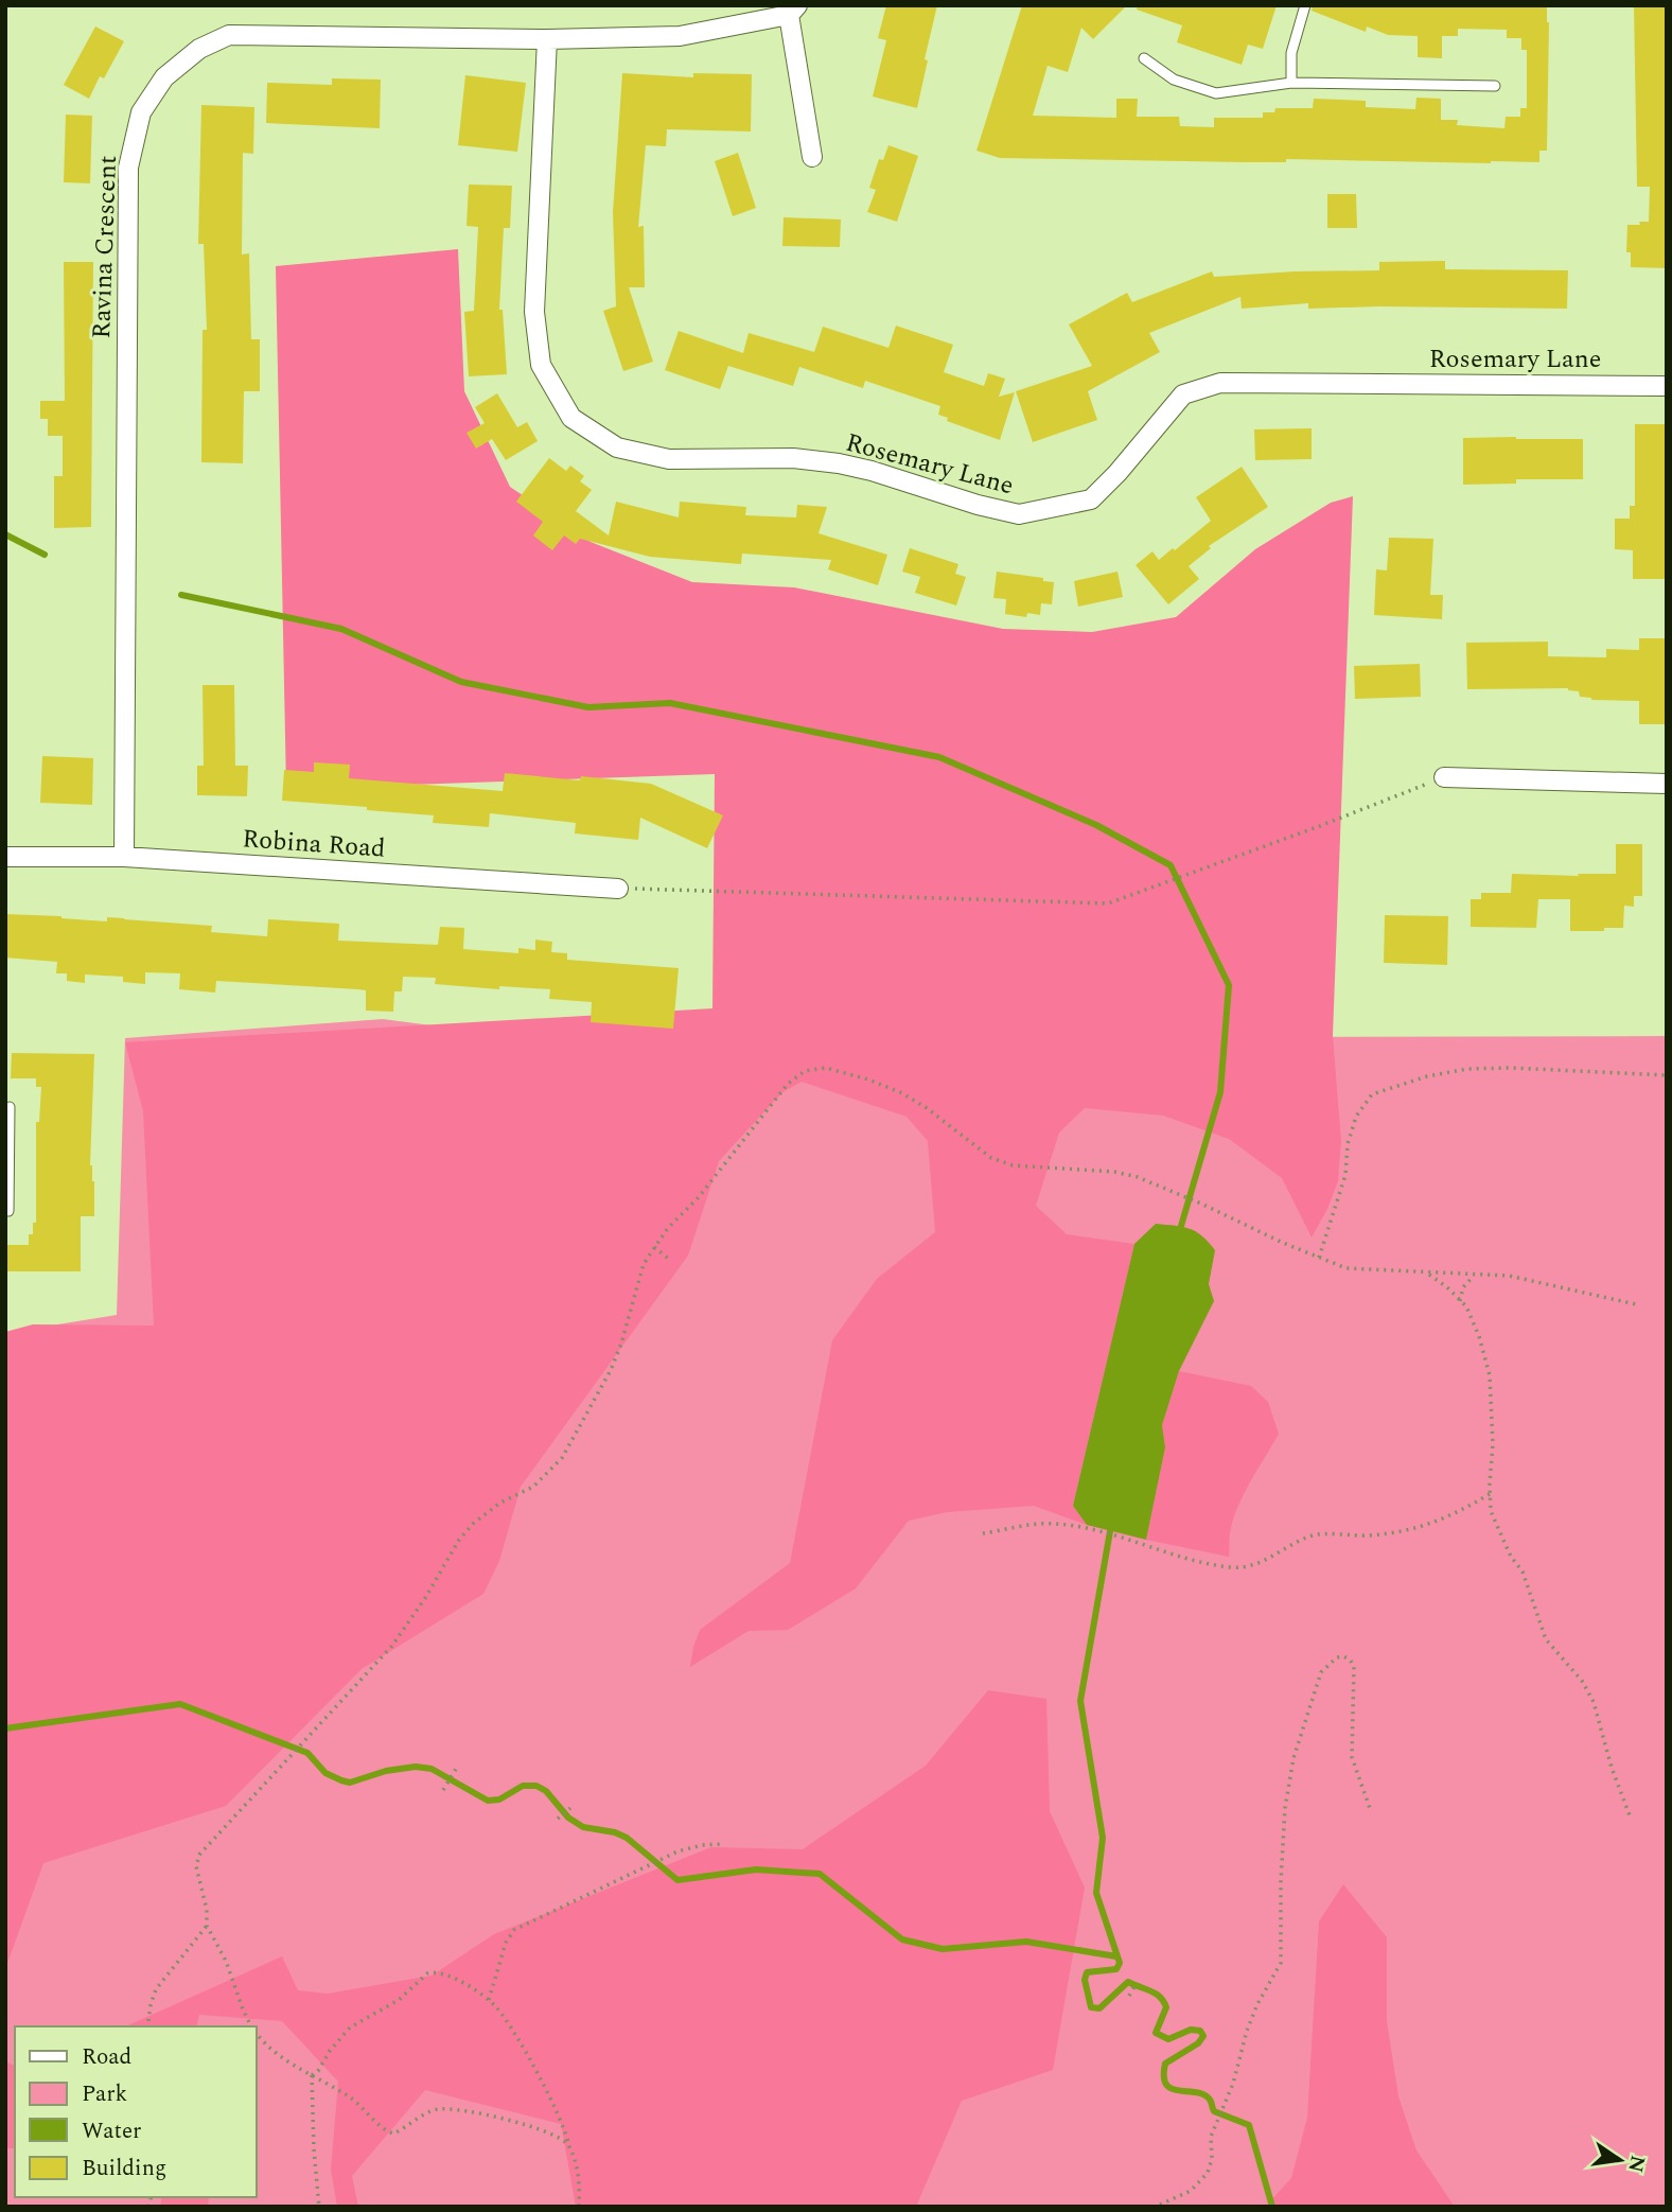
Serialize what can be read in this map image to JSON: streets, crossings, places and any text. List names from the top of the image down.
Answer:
{
  "streets": {
    "street": ["Ravina Crescent", "Rosemary Lane", "Robina Road"]
  },
  "crossings": [
    ["Ravina Crescent", "Rosemary Lane"],
    ["Ravina Crescent", "Robina Road"]
  ],
  "legend": [
    "Road",
    "Park",
    "Water",
    "Building"
  ],
  "north": "right"
}
